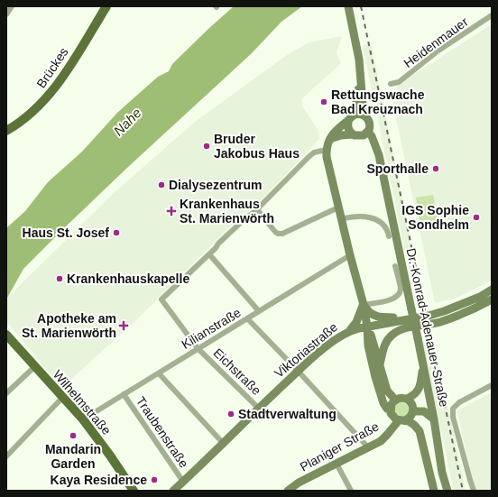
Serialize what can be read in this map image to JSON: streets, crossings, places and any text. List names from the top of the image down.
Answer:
{
  "streets": {
    "main road": ["Brückes", "Wilhelmstraße"],
    "street": [
      "Heidenmauer",
      "Dr.-Konrad-Adenauer-Straße",
      "Kilianstraße",
      "Viktoriastraße",
      "Eichstraße",
      "Traubenstraße",
      "Planiger Straße"
    ]
  },
  "crossings": [
    ["Dr.-Konrad-Adenauer-Straße", "Planiger Straße"],
    ["Kilianstraße", "Eichstraße"],
    ["Kilianstraße", "Wilhelmstraße"],
    ["Kilianstraße", "Traubenstraße"],
    ["Viktoriastraße", "Eichstraße"],
    ["Viktoriastraße", "Traubenstraße"]
  ],
  "water": ["Nahe"],
  "places": {
    "other": [
      "Rettungswache Bad Kreuznach",
      "Bruder Jakobus Haus",
      "Sporthalle",
      "Dialysezentrum",
      "IGS Sophie Sondhelm",
      "Haus St. Josef",
      "Krankenhauskapelle",
      "Stadtverwaltung",
      "Mandarin Garden",
      "Kaya Residence"
    ],
    "health": ["Krankenhaus St. Marienwörth", "Apotheke am St. Marienwörth"]
  }
}
